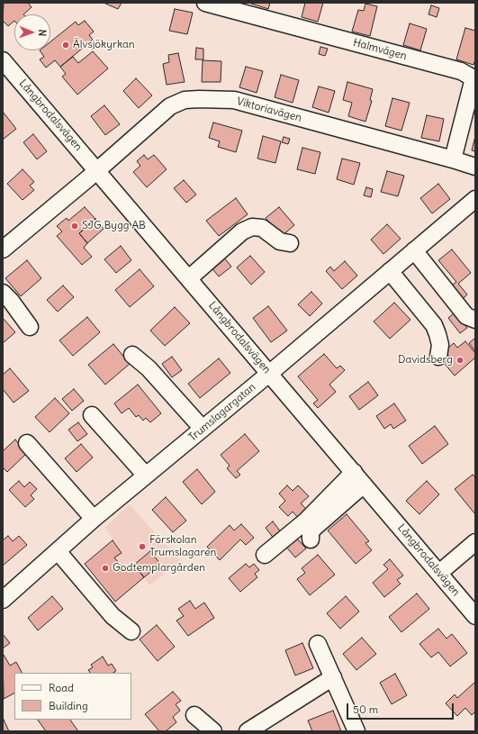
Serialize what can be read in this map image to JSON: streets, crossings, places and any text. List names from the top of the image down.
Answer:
{
  "streets": {
    "street": [
      "Halmvägen",
      "Viktoriavägen",
      "Långbrodalsvägen",
      "Trumslagargatan"
    ]
  },
  "crossings": [
    ["Halmvägen", "Viktoriavägen"],
    ["Viktoriavägen", "Långbrodalsvägen"],
    ["Långbrodalsvägen", "Trumslagargatan"]
  ],
  "places": [
    "Älvsjökyrkan",
    "SJG Bygg AB",
    "Davidsberg",
    "Förskolan Trumslagaren",
    "Godtemplargården"
  ],
  "legend": ["Road", "Building"],
  "scale_bar": "50 m",
  "north": "right"
}
